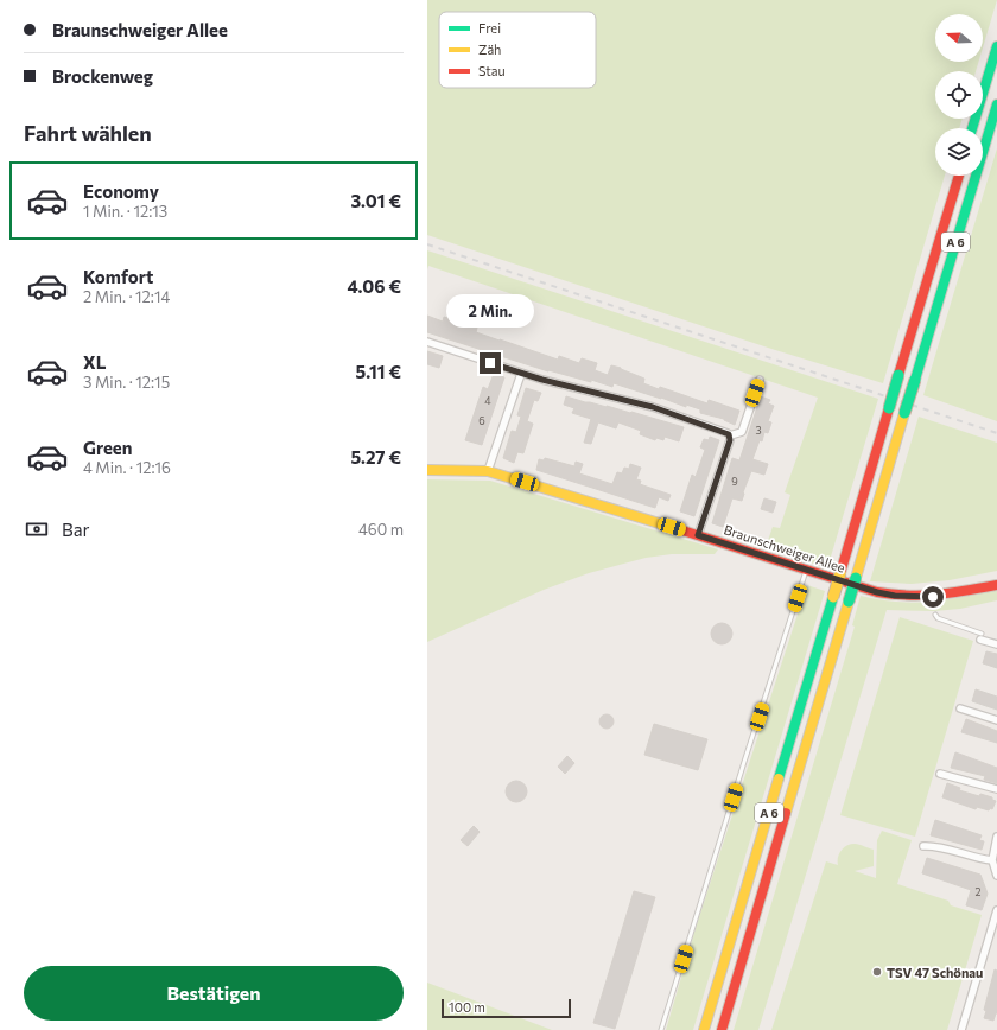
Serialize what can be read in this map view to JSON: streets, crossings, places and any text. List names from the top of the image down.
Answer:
{
  "streets": {
    "main road": ["A 6", "Braunschweiger Allee"]
  },
  "places": ["TSV 47 Schönau"],
  "house_numbers": [
    "4",
    "6",
    "3",
    "9",
    "2"
  ],
  "legend": ["Frei", "Zäh", "Stau"],
  "scale_bar": "100 m",
  "north": "left",
  "page": {
    "banner": ["Braunschweiger Allee", "Brockenweg"],
    "heading": "Fahrt wählen",
    "list": [
      {
        "name": "Economy",
        "note": "1 Min. · 12:13",
        "value": "3.01 €"
      },
      {
        "name": "Komfort",
        "note": "2 Min. · 12:14",
        "value": "4.06 €"
      },
      {
        "name": "XL",
        "note": "3 Min. · 12:15",
        "value": "5.11 €"
      },
      {
        "name": "Green",
        "note": "4 Min. · 12:16",
        "value": "5.27 €"
      }
    ],
    "bubble": "2 Min.",
    "pay": ["Bar", "460 m"],
    "buttons": "Bestätigen",
    "scale": "100 m"
  }
}
